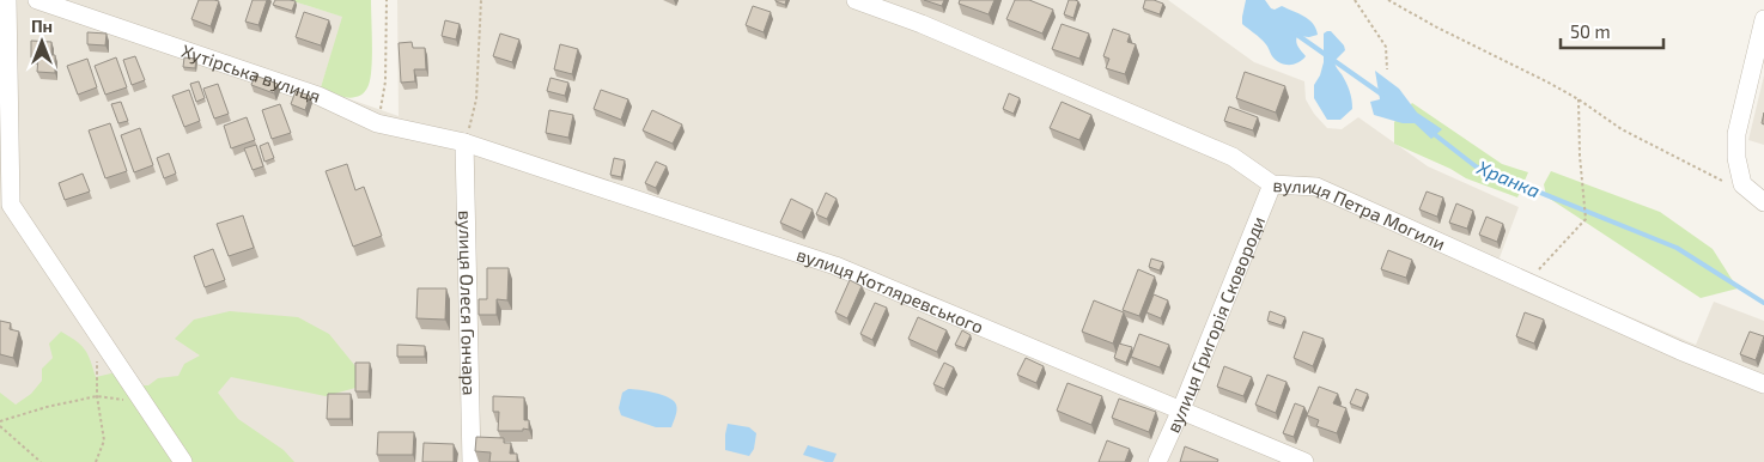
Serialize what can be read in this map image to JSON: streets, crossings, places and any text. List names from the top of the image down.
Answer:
{
  "streets": {
    "street": [
      "Хутірська вулиця",
      "вулиця Петра Могили",
      "вулиця Котляревського",
      "вулиця Олеся Гончара",
      "вулиця Григорія Сковороди"
    ]
  },
  "crossings": [
    ["Хутірська вулиця", "вулиця Котляревського"],
    ["Хутірська вулиця", "вулиця Олеся Гончара"],
    ["вулиця Петра Могили", "вулиця Григорія Сковороди"],
    ["вулиця Котляревського", "вулиця Олеся Гончара"],
    ["вулиця Котляревського", "вулиця Григорія Сковороди"]
  ],
  "water": ["Хранка"],
  "scale_bar": "50 m",
  "north": "top"
}
